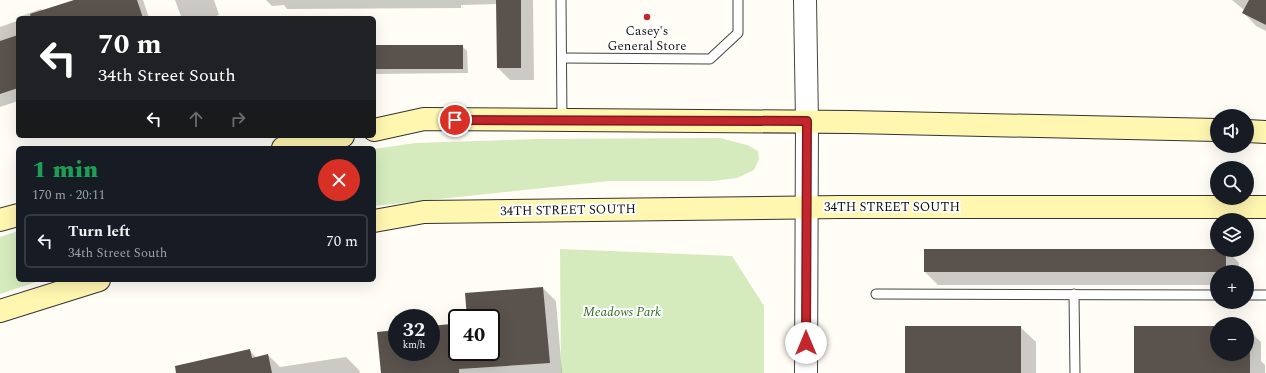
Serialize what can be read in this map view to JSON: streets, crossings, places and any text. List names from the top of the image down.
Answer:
{
  "streets": {
    "main road": ["34TH STREET SOUTH"]
  },
  "parks": ["Meadows Park"],
  "places": ["Casey's General Store"],
  "page": {
    "turn": ["70 m", "34th Street South"],
    "map_buttons": ["+", "−"],
    "heading": ["1 min", "170 m · 20:11"],
    "list": [
      {
        "name": "Turn left",
        "note": "34th Street South",
        "value": "70 m"
      }
    ],
    "speed": "32 km/h",
    "limit": "40"
  }
}
